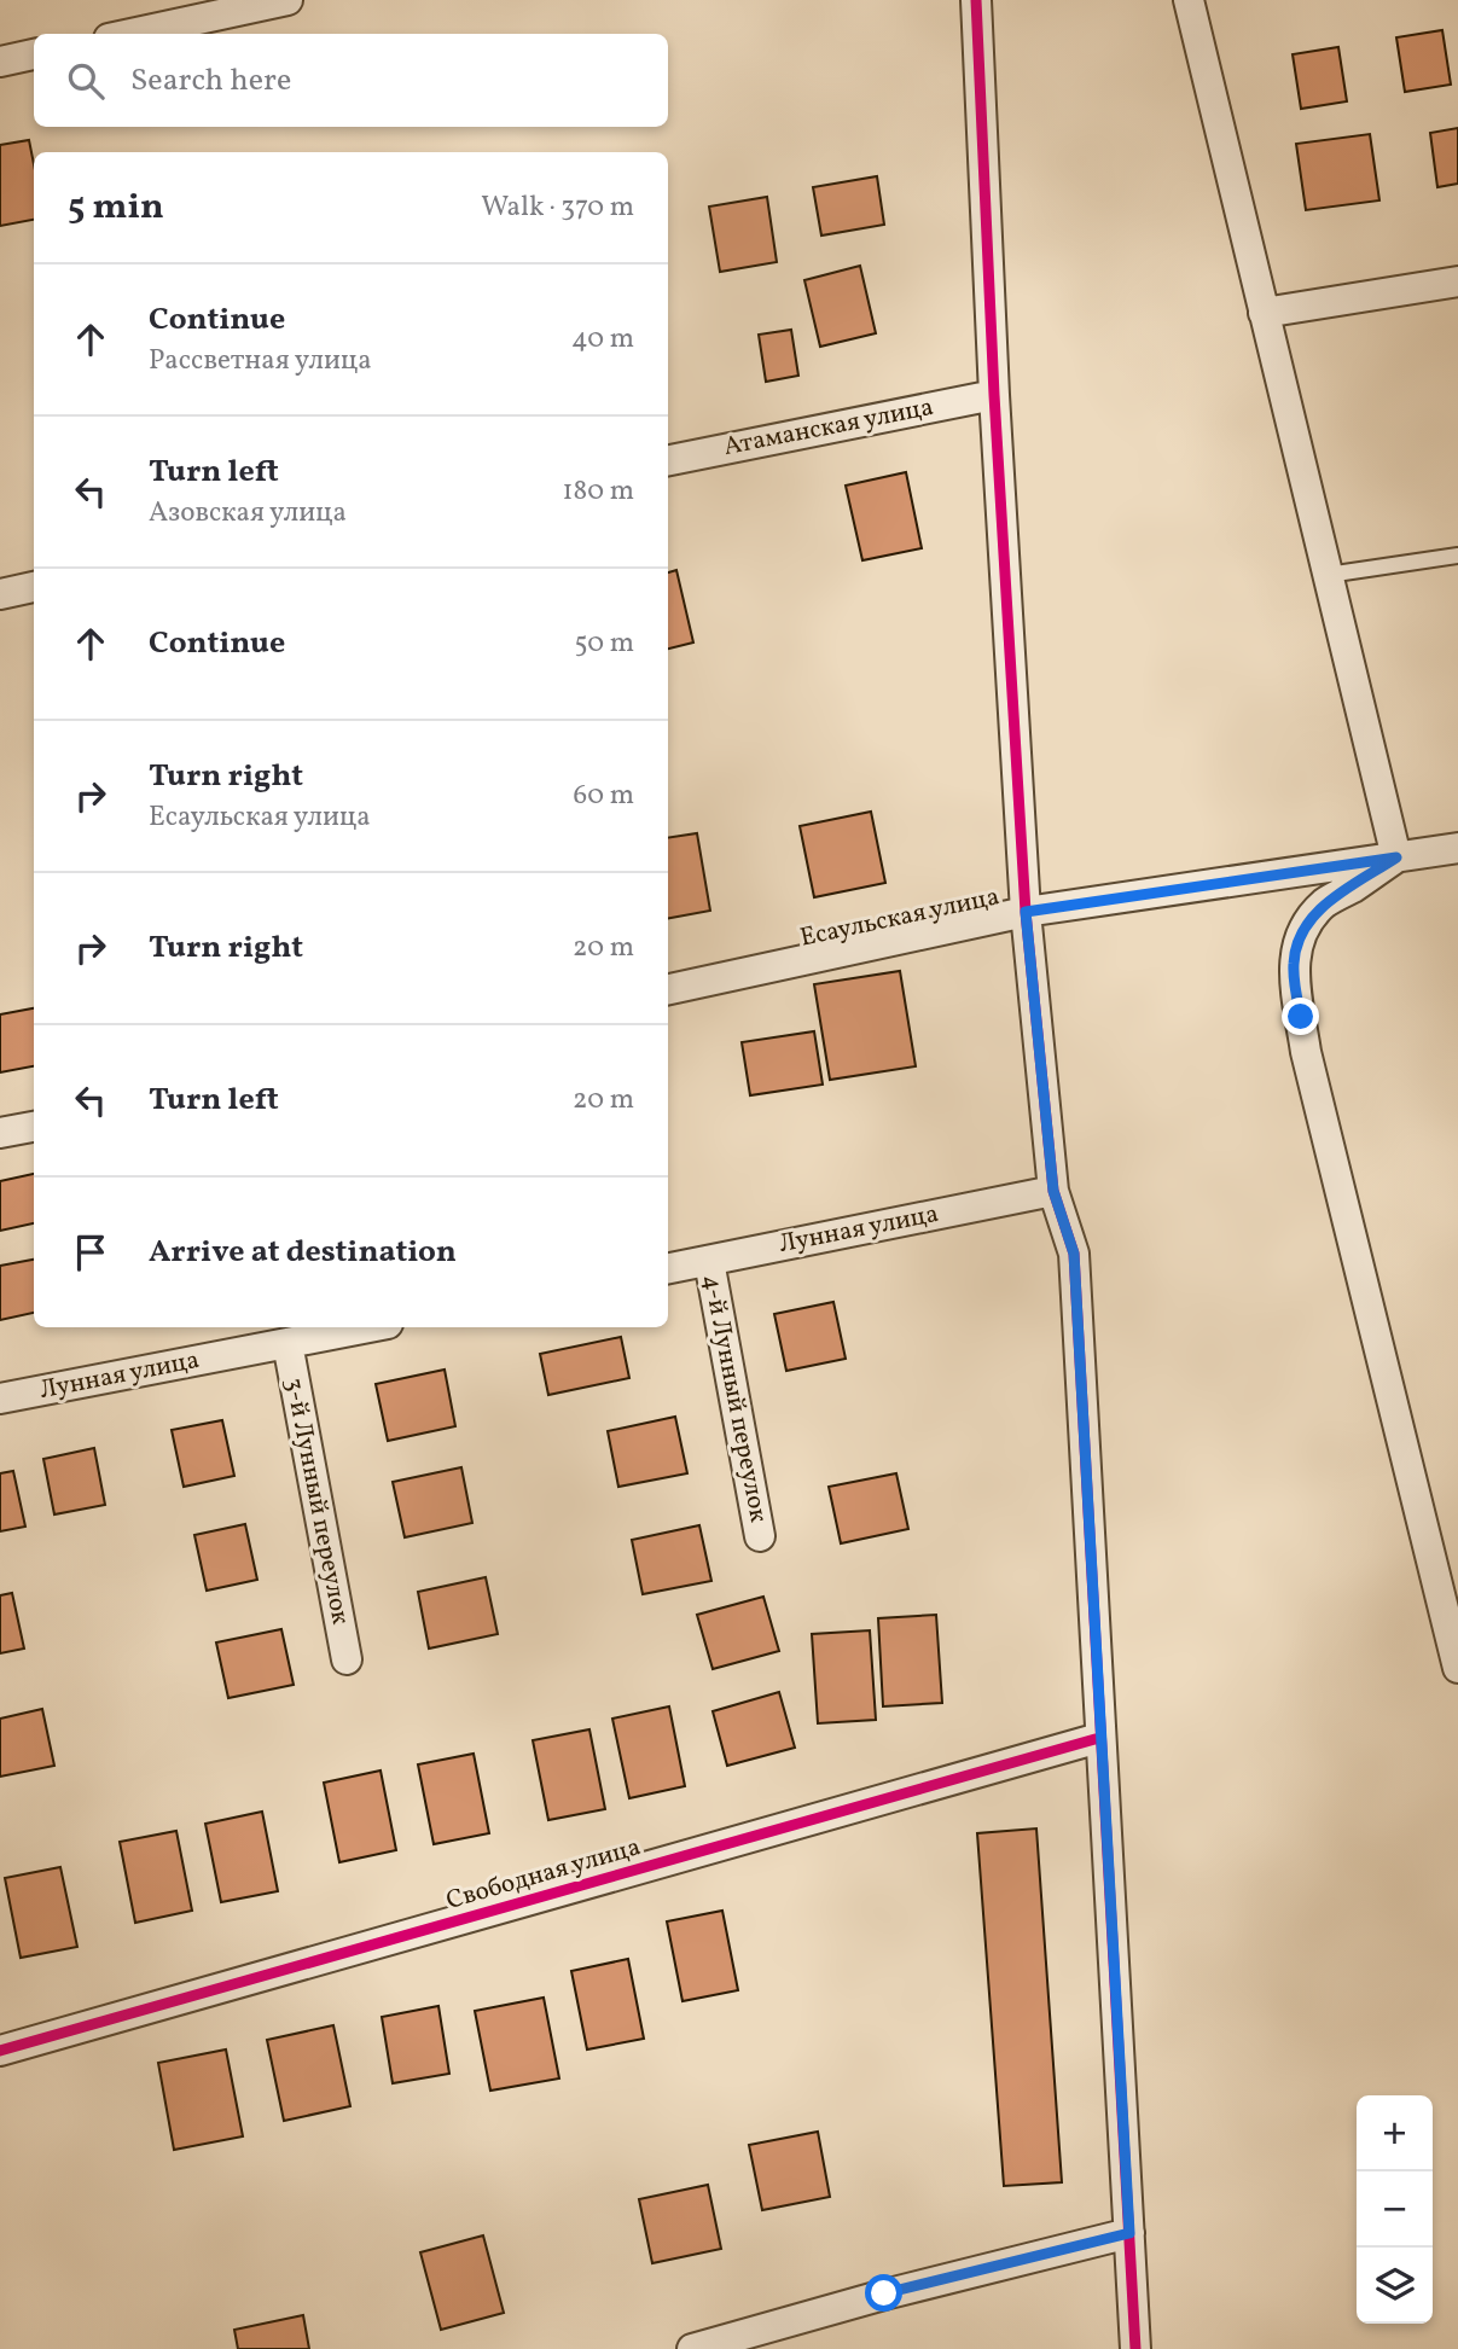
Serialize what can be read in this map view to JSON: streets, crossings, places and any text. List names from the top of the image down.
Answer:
{
  "streets": {
    "street": [
      "Атаманская улица",
      "Есаульская улица",
      "Лунная улица",
      "4-й Лунный переулок",
      "3-й Лунный переулок",
      "Свободная улица"
    ]
  },
  "crossings": [
    ["Лунная улица", "4-й Лунный переулок"],
    ["Лунная улица", "3-й Лунный переулок"]
  ],
  "page": {
    "search": "Search here",
    "heading": ["5 min", "Walk · 370 m"],
    "list": [
      ["Continue", "Рассветная улица", "40 m"],
      ["Turn left", "Азовская улица", "180 m"],
      ["Continue", "50 m"],
      ["Turn right", "Есаульская улица", "60 m"],
      ["Turn right", "20 m"],
      ["Turn left", "20 m"],
      "Arrive at destination"
    ],
    "map_buttons": ["+", "−"]
  }
}
